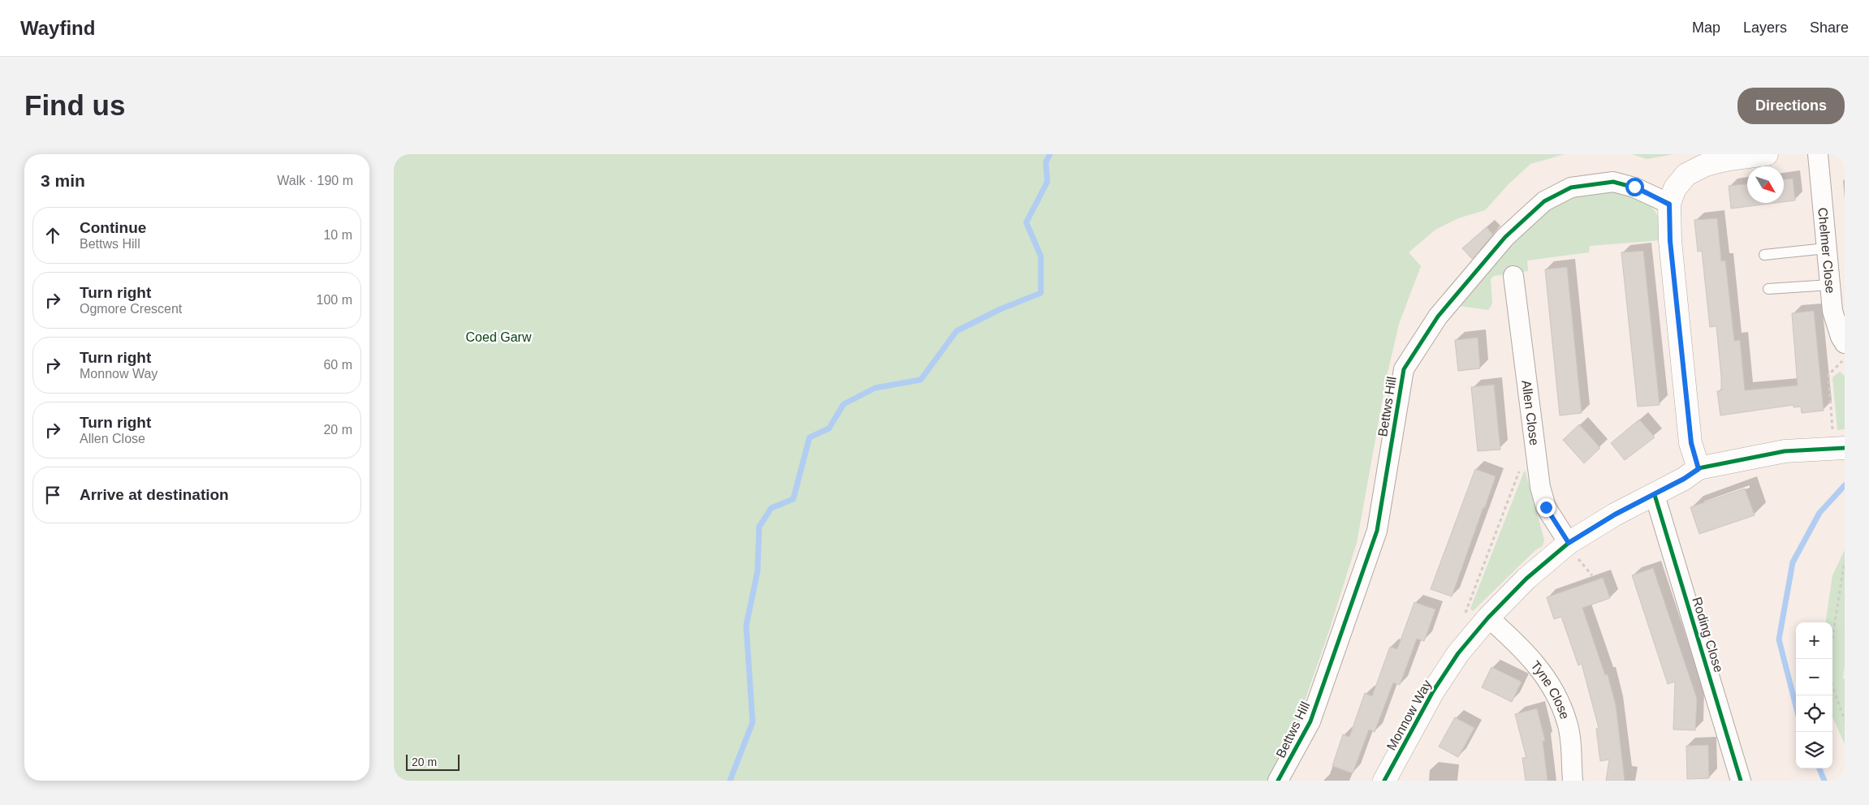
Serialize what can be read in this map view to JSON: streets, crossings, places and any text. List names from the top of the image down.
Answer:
{
  "streets": {
    "street": [
      "Chelmer Close",
      "Bettws Hill",
      "Allen Close",
      "Roding Close",
      "Tyne Close",
      "Monnow Way"
    ]
  },
  "crossings": [
    ["Allen Close", "Monnow Way"],
    ["Roding Close", "Monnow Way"],
    ["Tyne Close", "Monnow Way"]
  ],
  "parks": ["Coed Garw"],
  "scale_bar": "20 m",
  "north": "bottom right",
  "page": {
    "header": "Wayfind",
    "nav": ["Map", "Layers", "Share"],
    "buttons": "Directions",
    "title": "Find us",
    "heading": ["3 min", "Walk · 190 m"],
    "list": [
      ["Continue", "Bettws Hill", "10 m"],
      ["Turn right", "Ogmore Crescent", "100 m"],
      ["Turn right", "Monnow Way", "60 m"],
      ["Turn right", "Allen Close", "20 m"],
      "Arrive at destination"
    ],
    "map_buttons": ["+", "−"],
    "scale": "20 m"
  }
}
